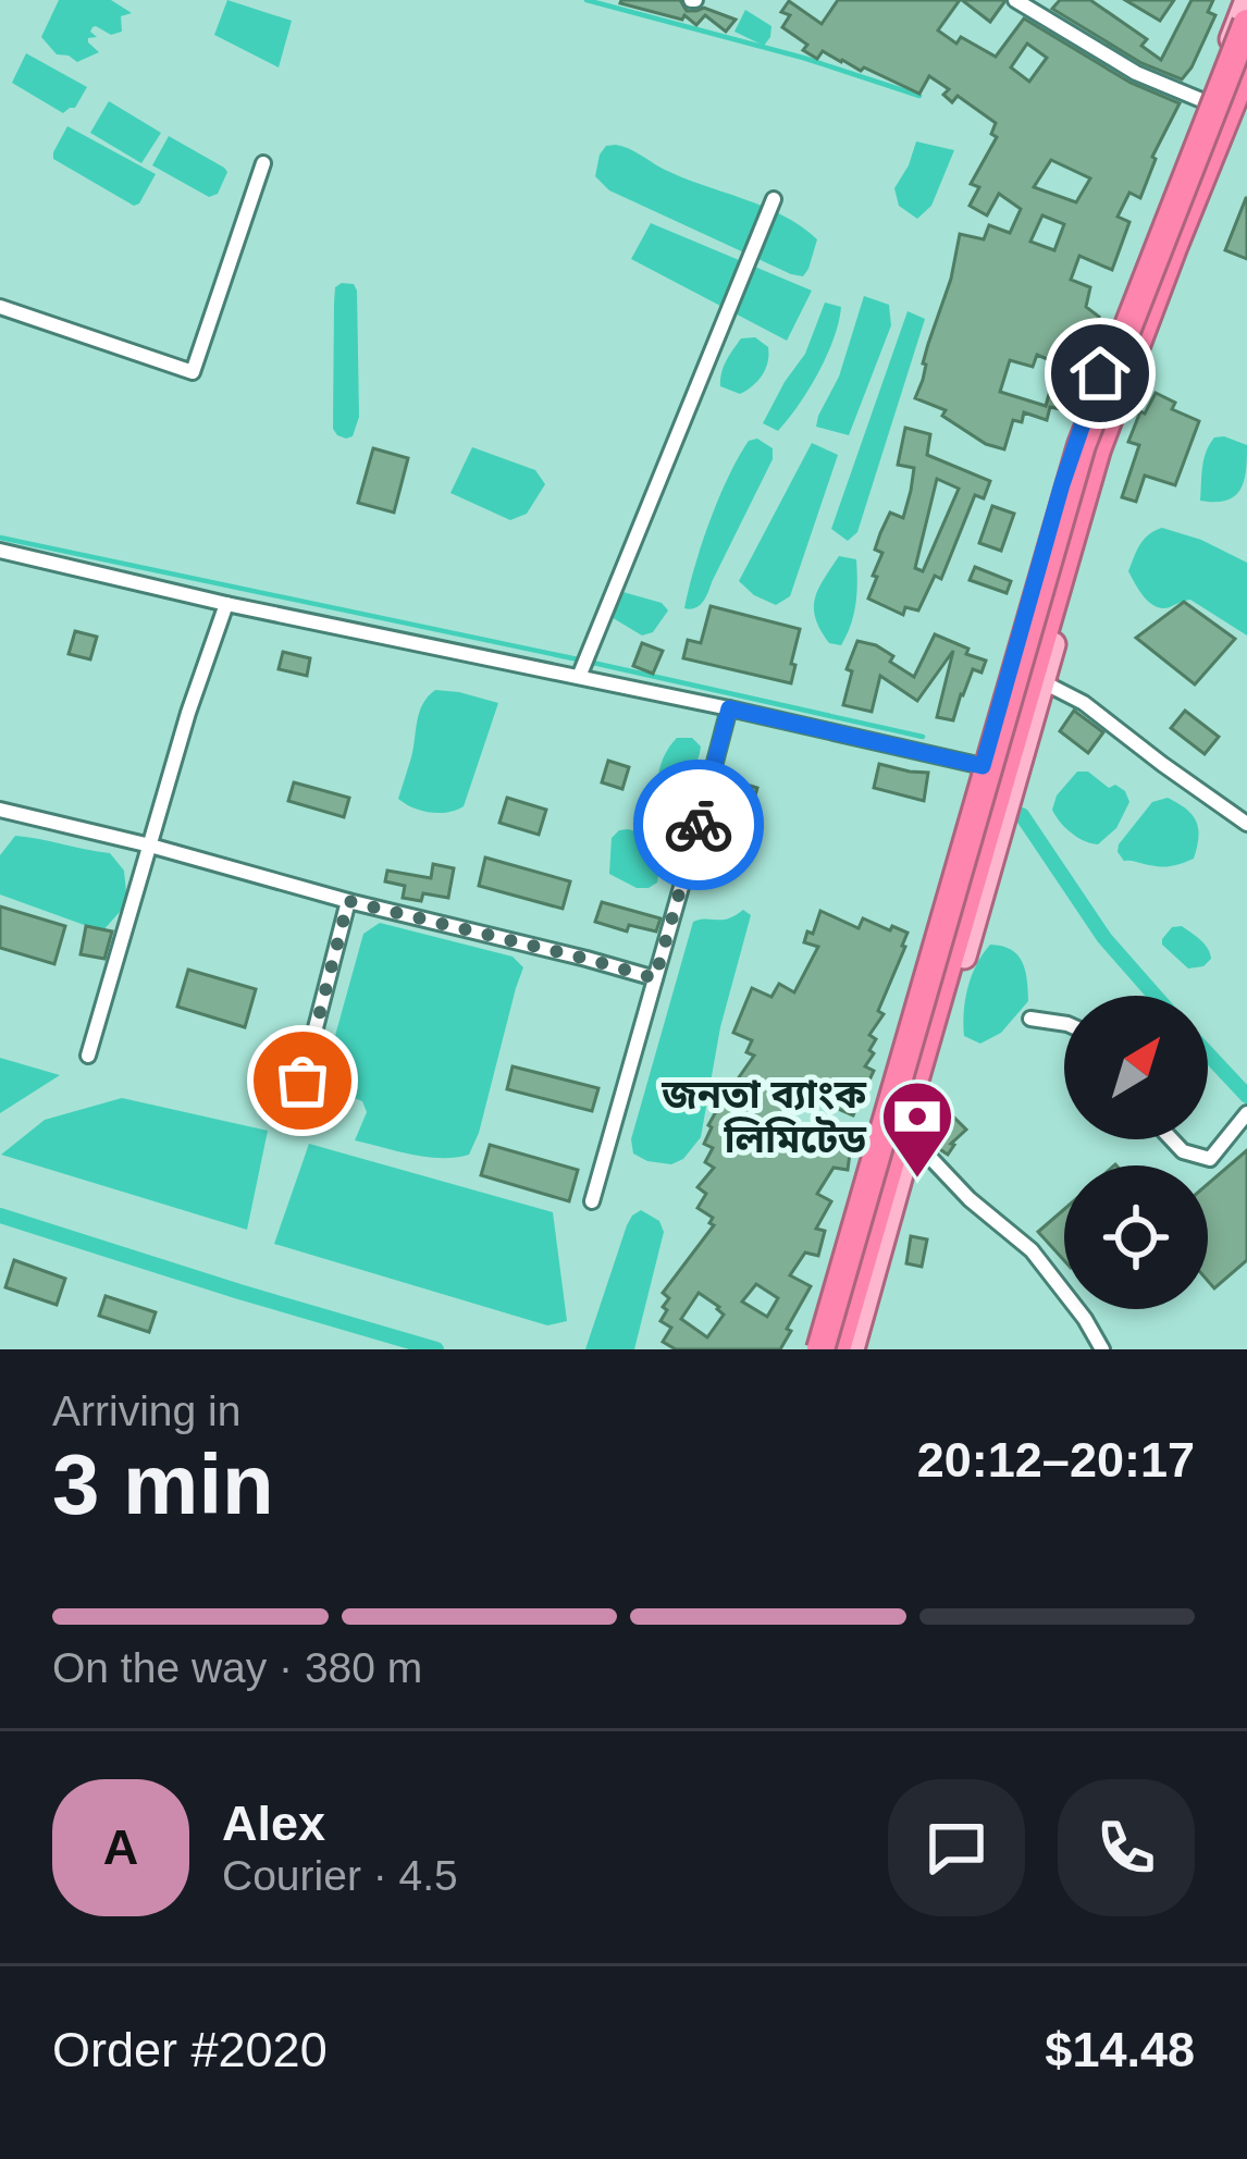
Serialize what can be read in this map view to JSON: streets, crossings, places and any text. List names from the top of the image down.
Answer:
{
  "places": {
    "bank": ["জনতা ব্যাংক লিমিটেড"]
  },
  "north": "top right",
  "page": {
    "heading": ["3 min", "Arriving in", "20:12–20:17"],
    "panel": [
      "Alex",
      "Courier · 4.5",
      "Order #2020",
      "$14.48"
    ],
    "bar": "On the way · 380 m",
    "round": "A"
  }
}
